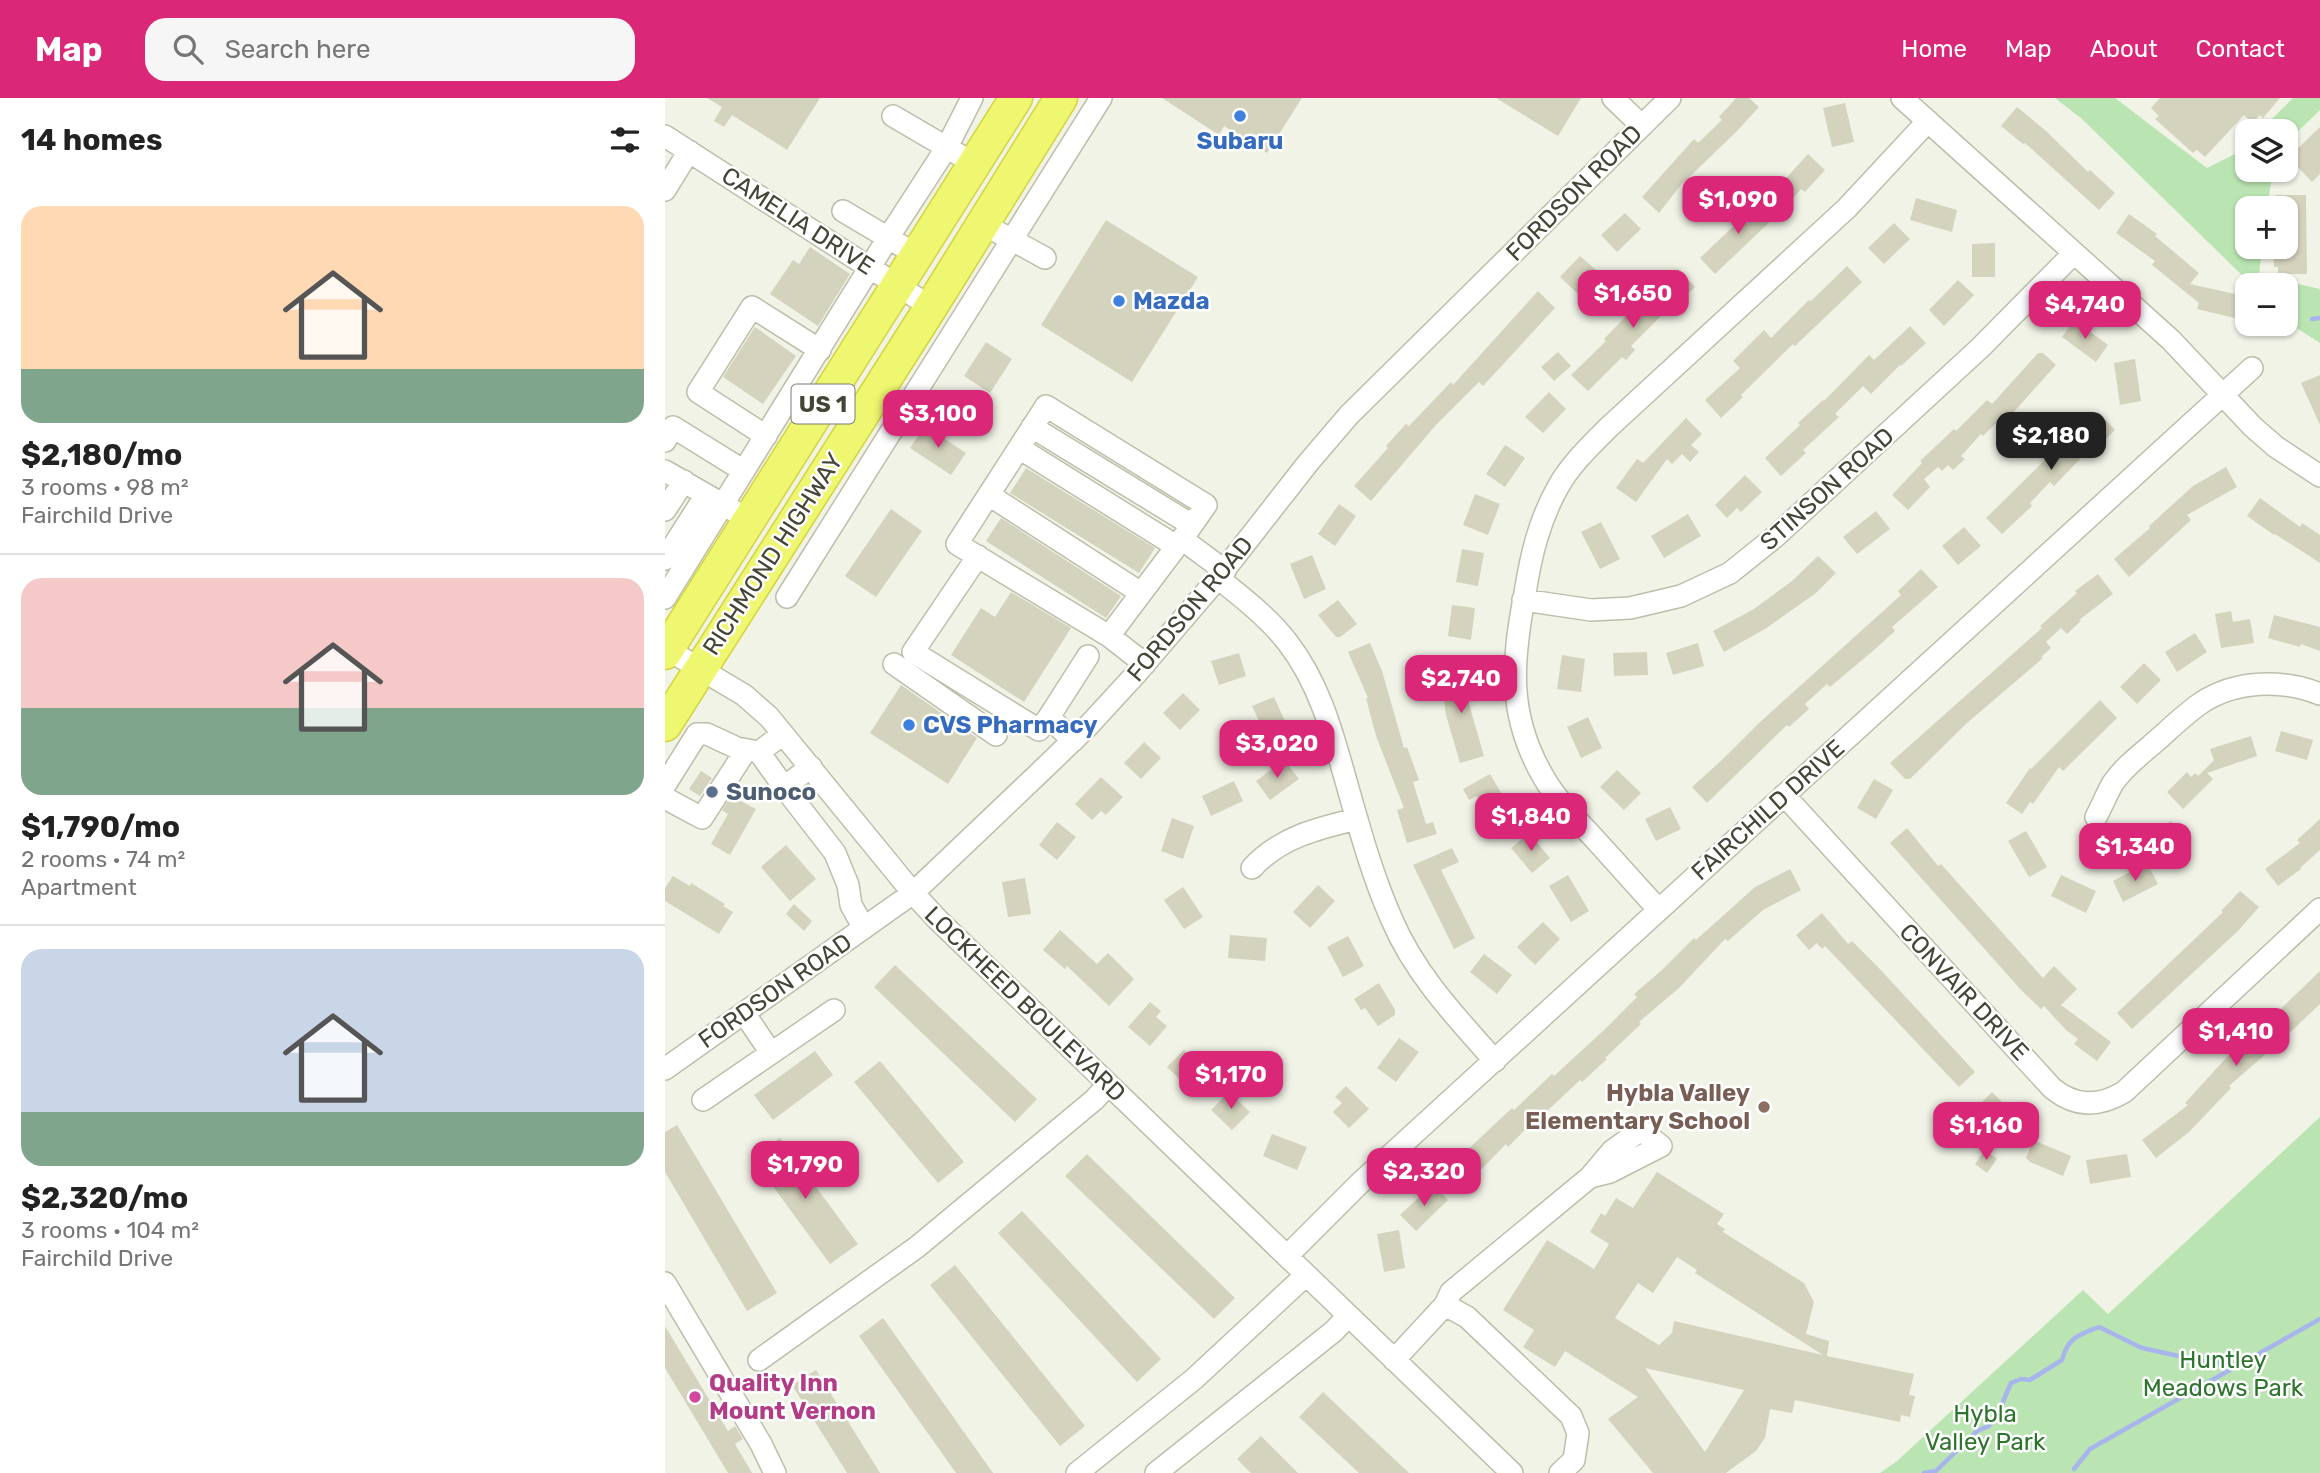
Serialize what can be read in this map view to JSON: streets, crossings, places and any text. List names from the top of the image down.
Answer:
{
  "streets": {
    "highway": ["US 1", "RICHMOND HIGHWAY"],
    "street": [
      "FORDSON ROAD",
      "CAMELIA DRIVE",
      "STINSON ROAD",
      "FAIRCHILD DRIVE",
      "CONVAIR DRIVE",
      "LOCKHEED BOULEVARD"
    ]
  },
  "crossings": [
    ["FORDSON ROAD", "LOCKHEED BOULEVARD"],
    ["CAMELIA DRIVE", "RICHMOND HIGHWAY"],
    ["RICHMOND HIGHWAY", "LOCKHEED BOULEVARD"],
    ["FAIRCHILD DRIVE", "CONVAIR DRIVE"],
    ["FAIRCHILD DRIVE", "LOCKHEED BOULEVARD"]
  ],
  "parks": ["Huntley Meadows Park", "Hybla Valley Park"],
  "places": [
    "Subaru",
    "Mazda",
    "CVS Pharmacy",
    "Sunoco",
    "Hybla Valley Elementary School",
    "Quality Inn Mount Vernon"
  ],
  "page": {
    "header": "Map",
    "search": "Search here",
    "nav": [
      "Home",
      "Map",
      "About",
      "Contact"
    ],
    "heading": "14 homes",
    "map_buttons": ["+", "−"],
    "price": [
      "$1,090",
      "$1,650",
      "$4,740",
      "$3,100",
      "$2,180",
      "$2,740",
      "$3,020",
      "$1,840",
      "$1,340",
      "$1,410",
      "$1,170",
      "$1,160",
      "$1,790",
      "$2,320"
    ],
    "list": [
      {
        "name": "$2,180/mo",
        "note": "3 rooms · 98 m² · Fairchild Drive"
      },
      {
        "name": "$1,790/mo",
        "note": "2 rooms · 74 m² · Apartment"
      },
      {
        "name": "$2,320/mo",
        "note": "3 rooms · 104 m² · Fairchild Drive"
      }
    ]
  }
}
